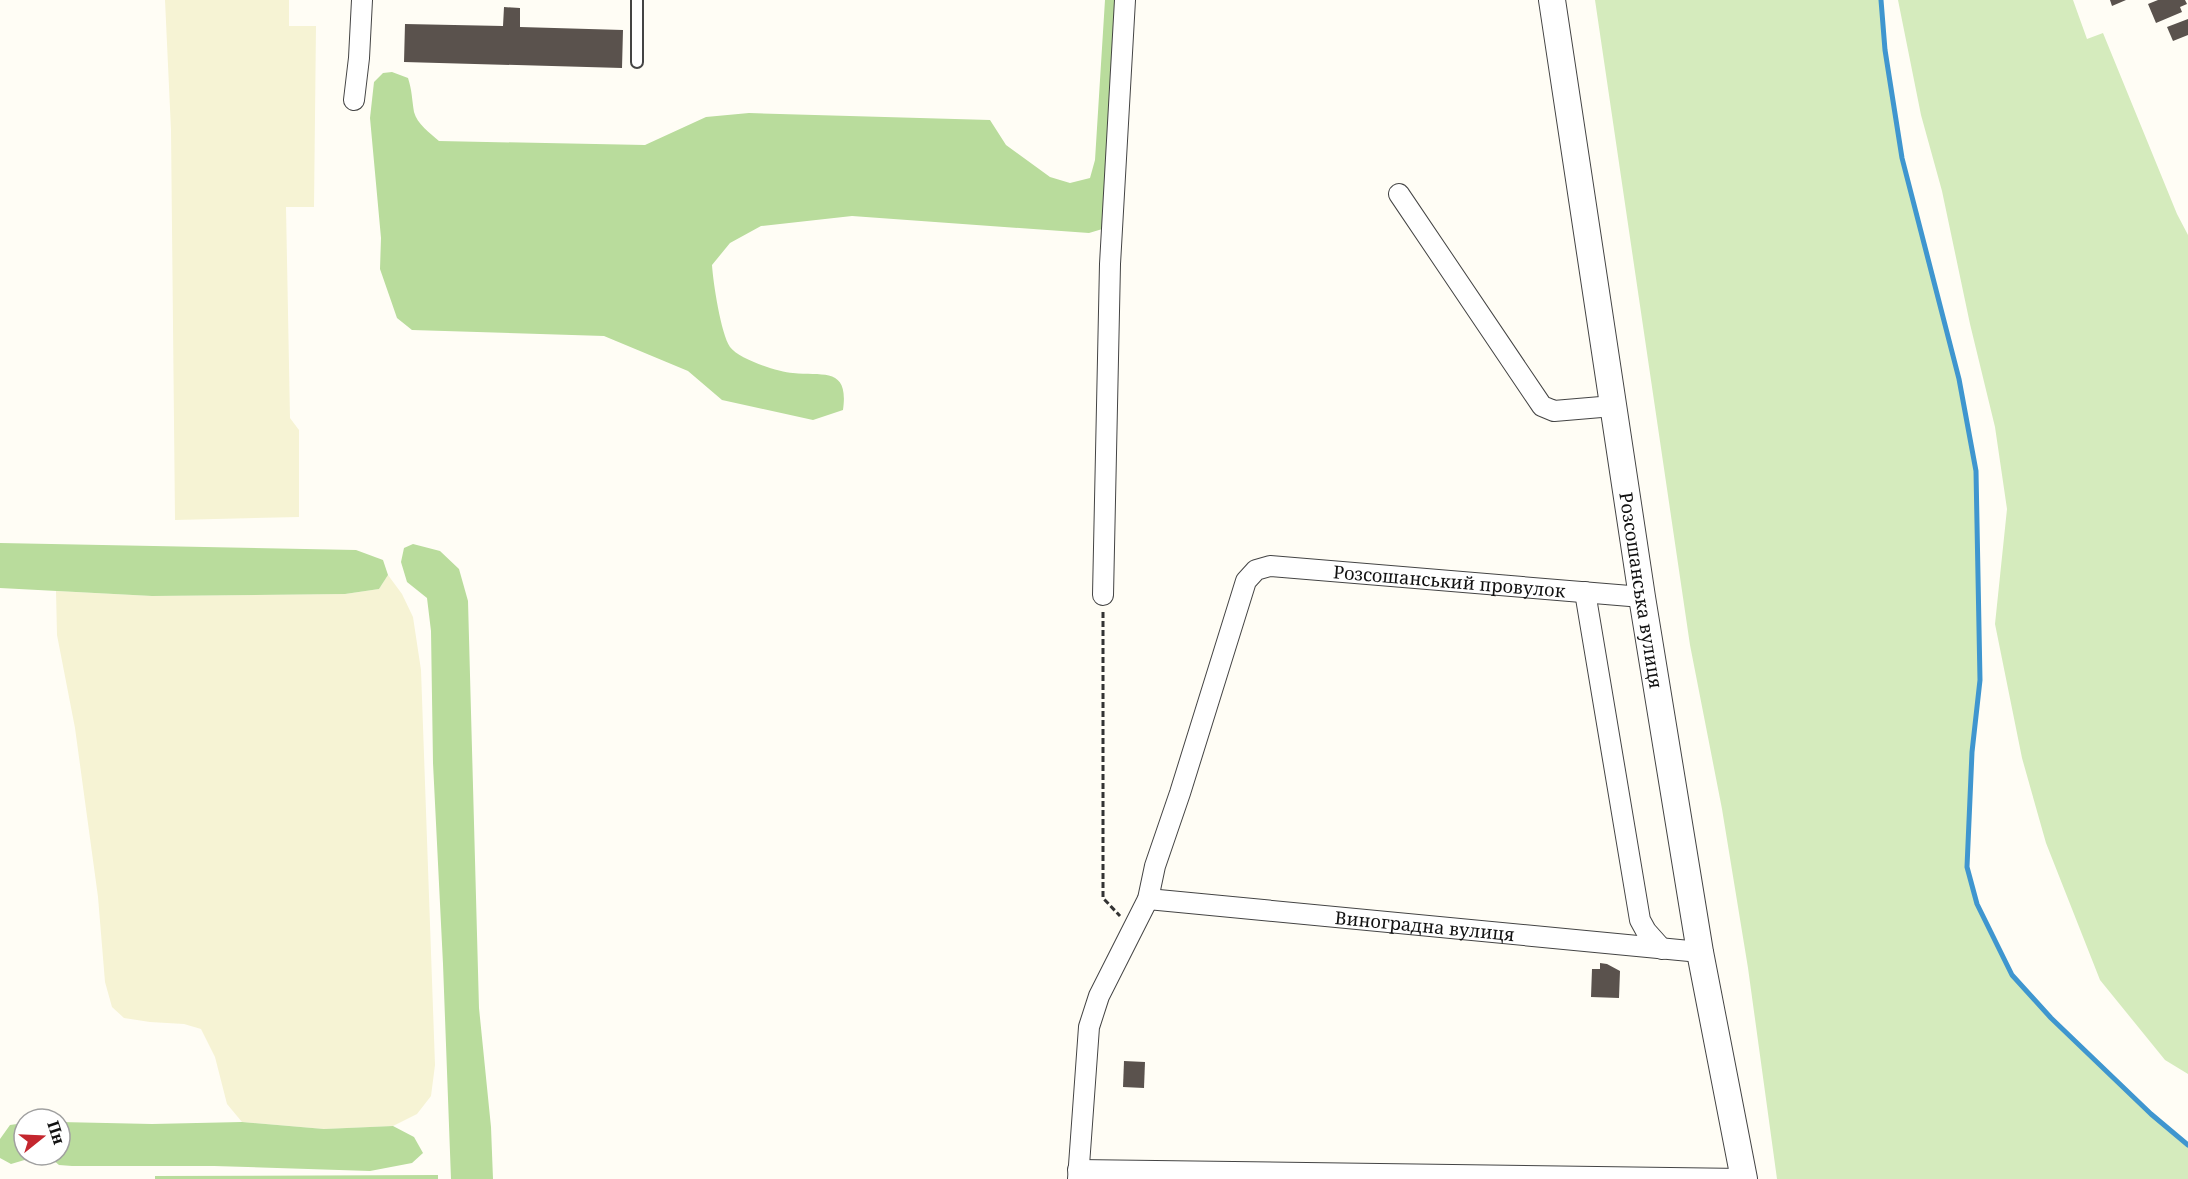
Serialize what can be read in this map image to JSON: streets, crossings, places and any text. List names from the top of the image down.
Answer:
{
  "streets": {
    "street": ["Розсошанський провулок", "Розсошанська вулиця", "Виноградна вулиця"]
  },
  "crossings": [
    ["Розсошанський провулок", "Розсошанська вулиця"],
    ["Розсошанський провулок", "Виноградна вулиця"],
    ["Розсошанська вулиця", "Виноградна вулиця"]
  ],
  "north": "right"
}
